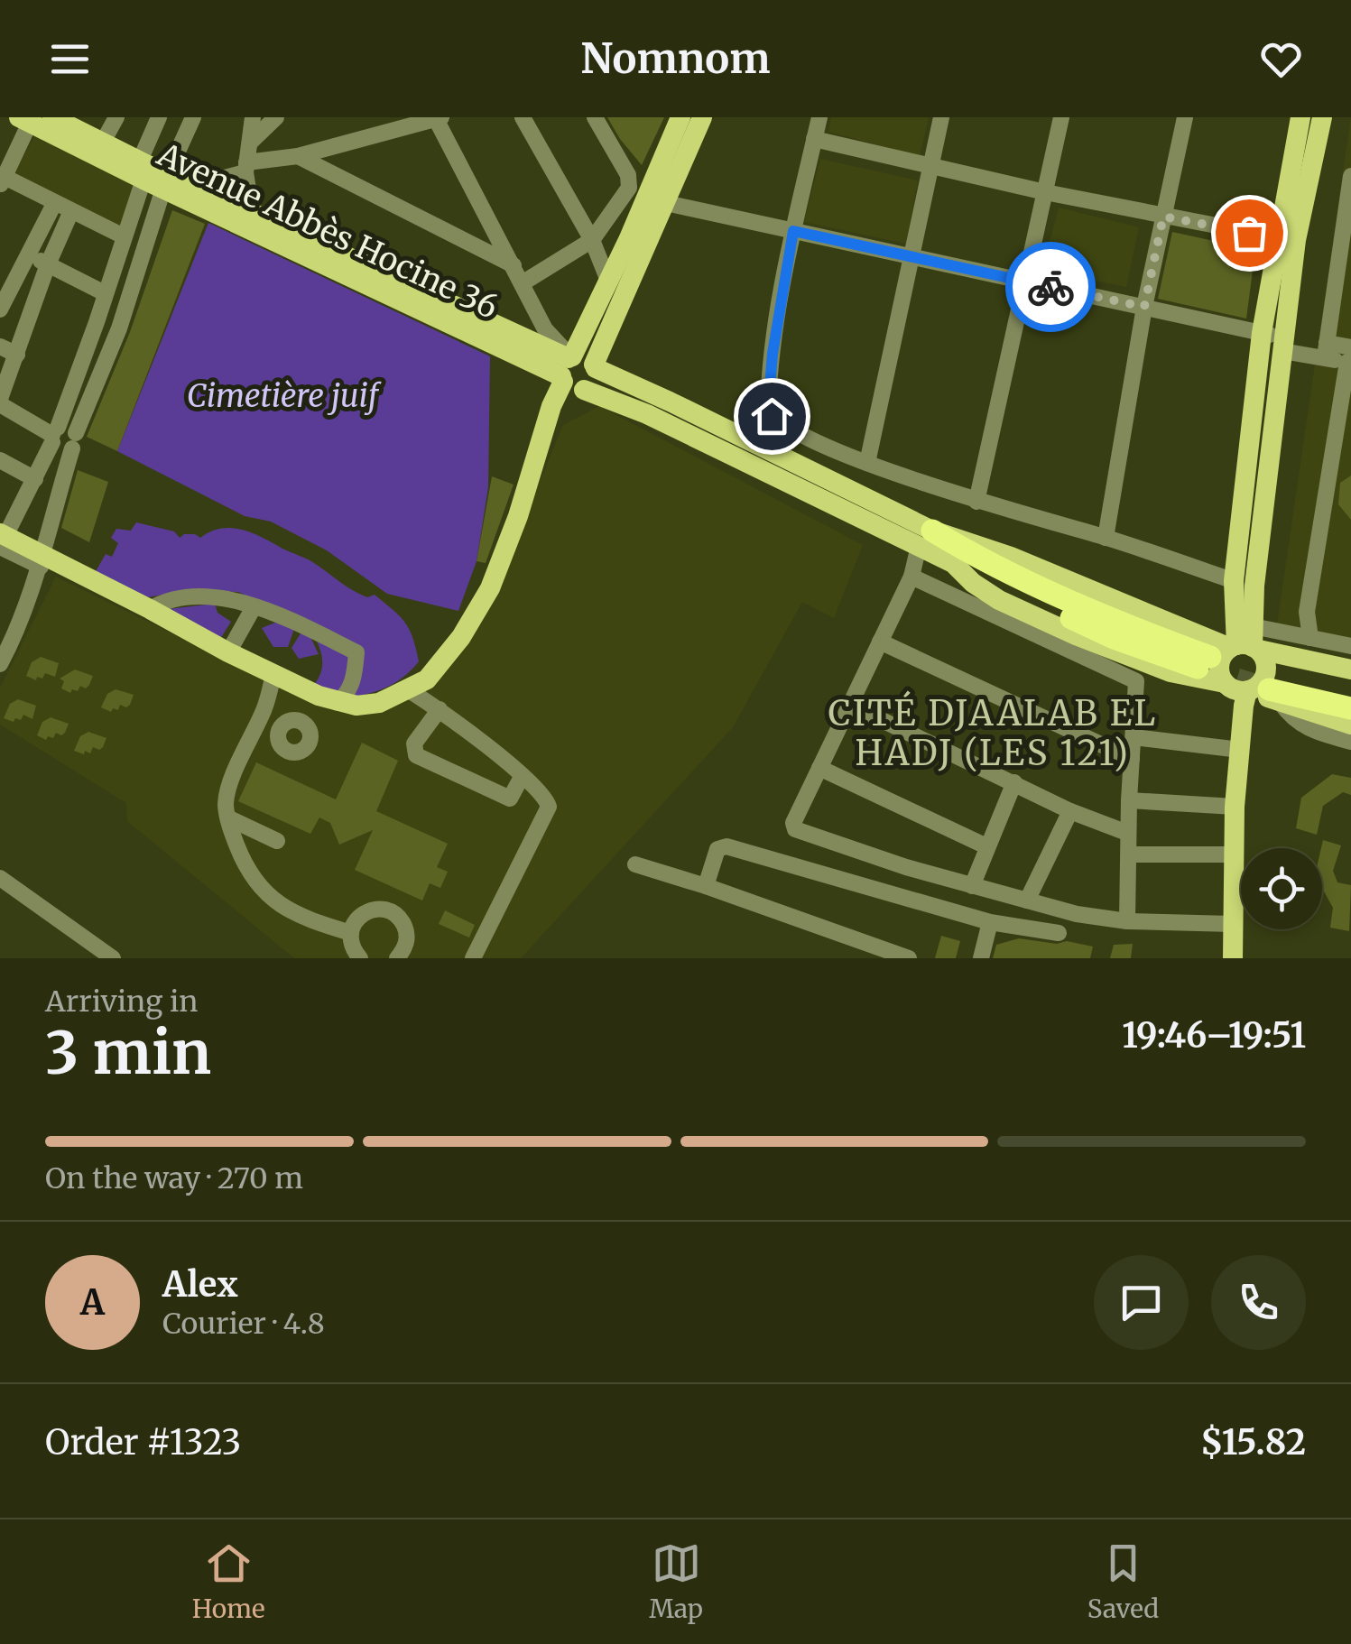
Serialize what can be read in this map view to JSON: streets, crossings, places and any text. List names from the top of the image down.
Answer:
{
  "streets": {
    "main road": ["Avenue Abbès Hocine 36"]
  },
  "districts": ["CITÉ DJAALAB EL HADJ (LES 121)"],
  "parks": ["Cimetière juif"],
  "page": {
    "header": "Nomnom",
    "heading": ["3 min", "Arriving in", "19:46–19:51"],
    "panel": [
      "Alex",
      "Courier · 4.8",
      "Order #1323",
      "$15.82"
    ],
    "bar": "On the way · 270 m",
    "round": "A",
    "tabs": ["Home", "Map", "Saved"]
  }
}
